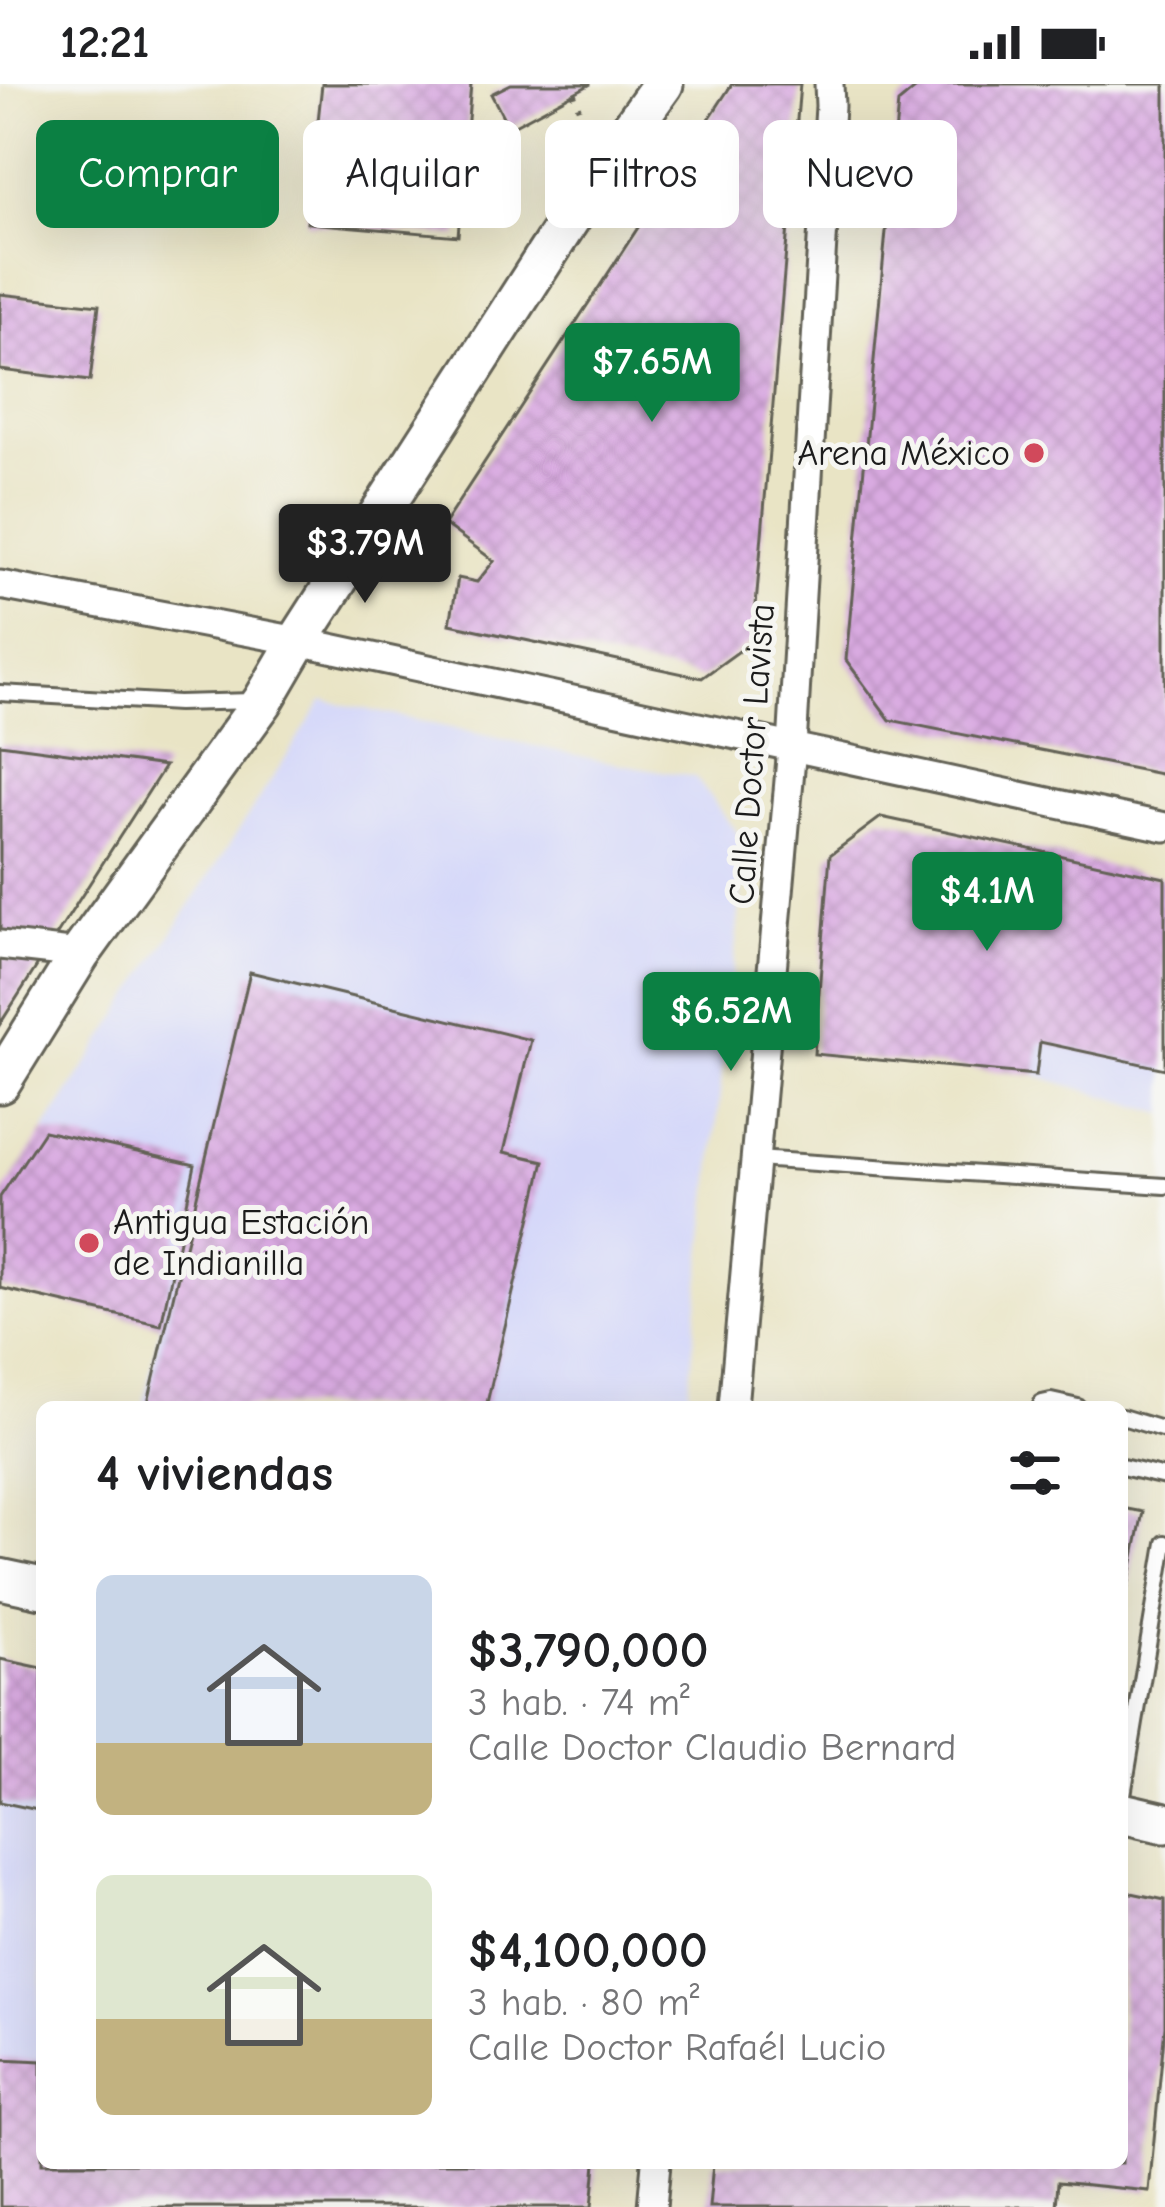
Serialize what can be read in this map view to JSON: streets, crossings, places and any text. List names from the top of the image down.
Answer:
{
  "streets": {
    "street": ["Calle Doctor Lavista"]
  },
  "places": ["Arena México", "Antigua Estación de Indianilla"],
  "page": {
    "status": "12:21",
    "chip": [
      "Comprar",
      "Alquilar",
      "Filtros",
      "Nuevo"
    ],
    "price": [
      "$7.65M",
      "$3.79M",
      "$4.1M",
      "$6.52M"
    ],
    "heading": "4 viviendas",
    "list": [
      {
        "name": "$3,790,000",
        "note": "3 hab. · 74 m² · Calle Doctor Claudio Bernard"
      },
      {
        "name": "$4,100,000",
        "note": "3 hab. · 80 m² · Calle Doctor Rafaél Lucio"
      }
    ]
  }
}
